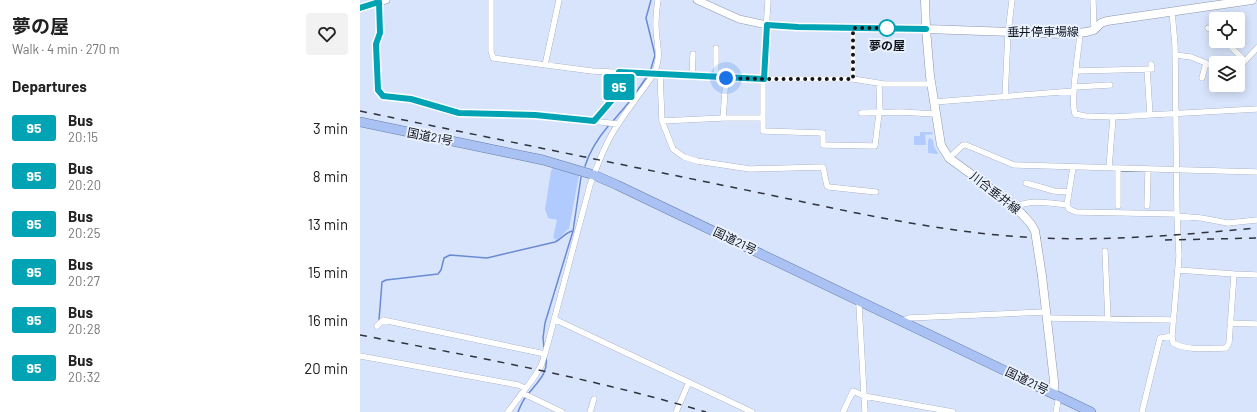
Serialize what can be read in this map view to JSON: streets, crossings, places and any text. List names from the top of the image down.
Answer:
{
  "streets": {
    "highway": ["国道21号"],
    "main road": ["垂井停車場線", "川合垂井線"]
  },
  "crossings": [
    ["垂井停車場線", "川合垂井線"],
    ["国道21号", "川合垂井線"]
  ],
  "places": ["夢の屋"],
  "lines": ["bus line 95"],
  "page": {
    "heading": [
      ["夢の屋", "Walk · 4 min · 270 m"],
      "Departures"
    ],
    "on_map": "95",
    "list": [
      {
        "mark": "95",
        "name": "Bus",
        "note": "20:15",
        "value": "3 min"
      },
      {
        "mark": "95",
        "name": "Bus",
        "note": "20:20",
        "value": "8 min"
      },
      {
        "mark": "95",
        "name": "Bus",
        "note": "20:25",
        "value": "13 min"
      },
      {
        "mark": "95",
        "name": "Bus",
        "note": "20:27",
        "value": "15 min"
      },
      {
        "mark": "95",
        "name": "Bus",
        "note": "20:28",
        "value": "16 min"
      },
      {
        "mark": "95",
        "name": "Bus",
        "note": "20:32",
        "value": "20 min"
      }
    ]
  }
}
